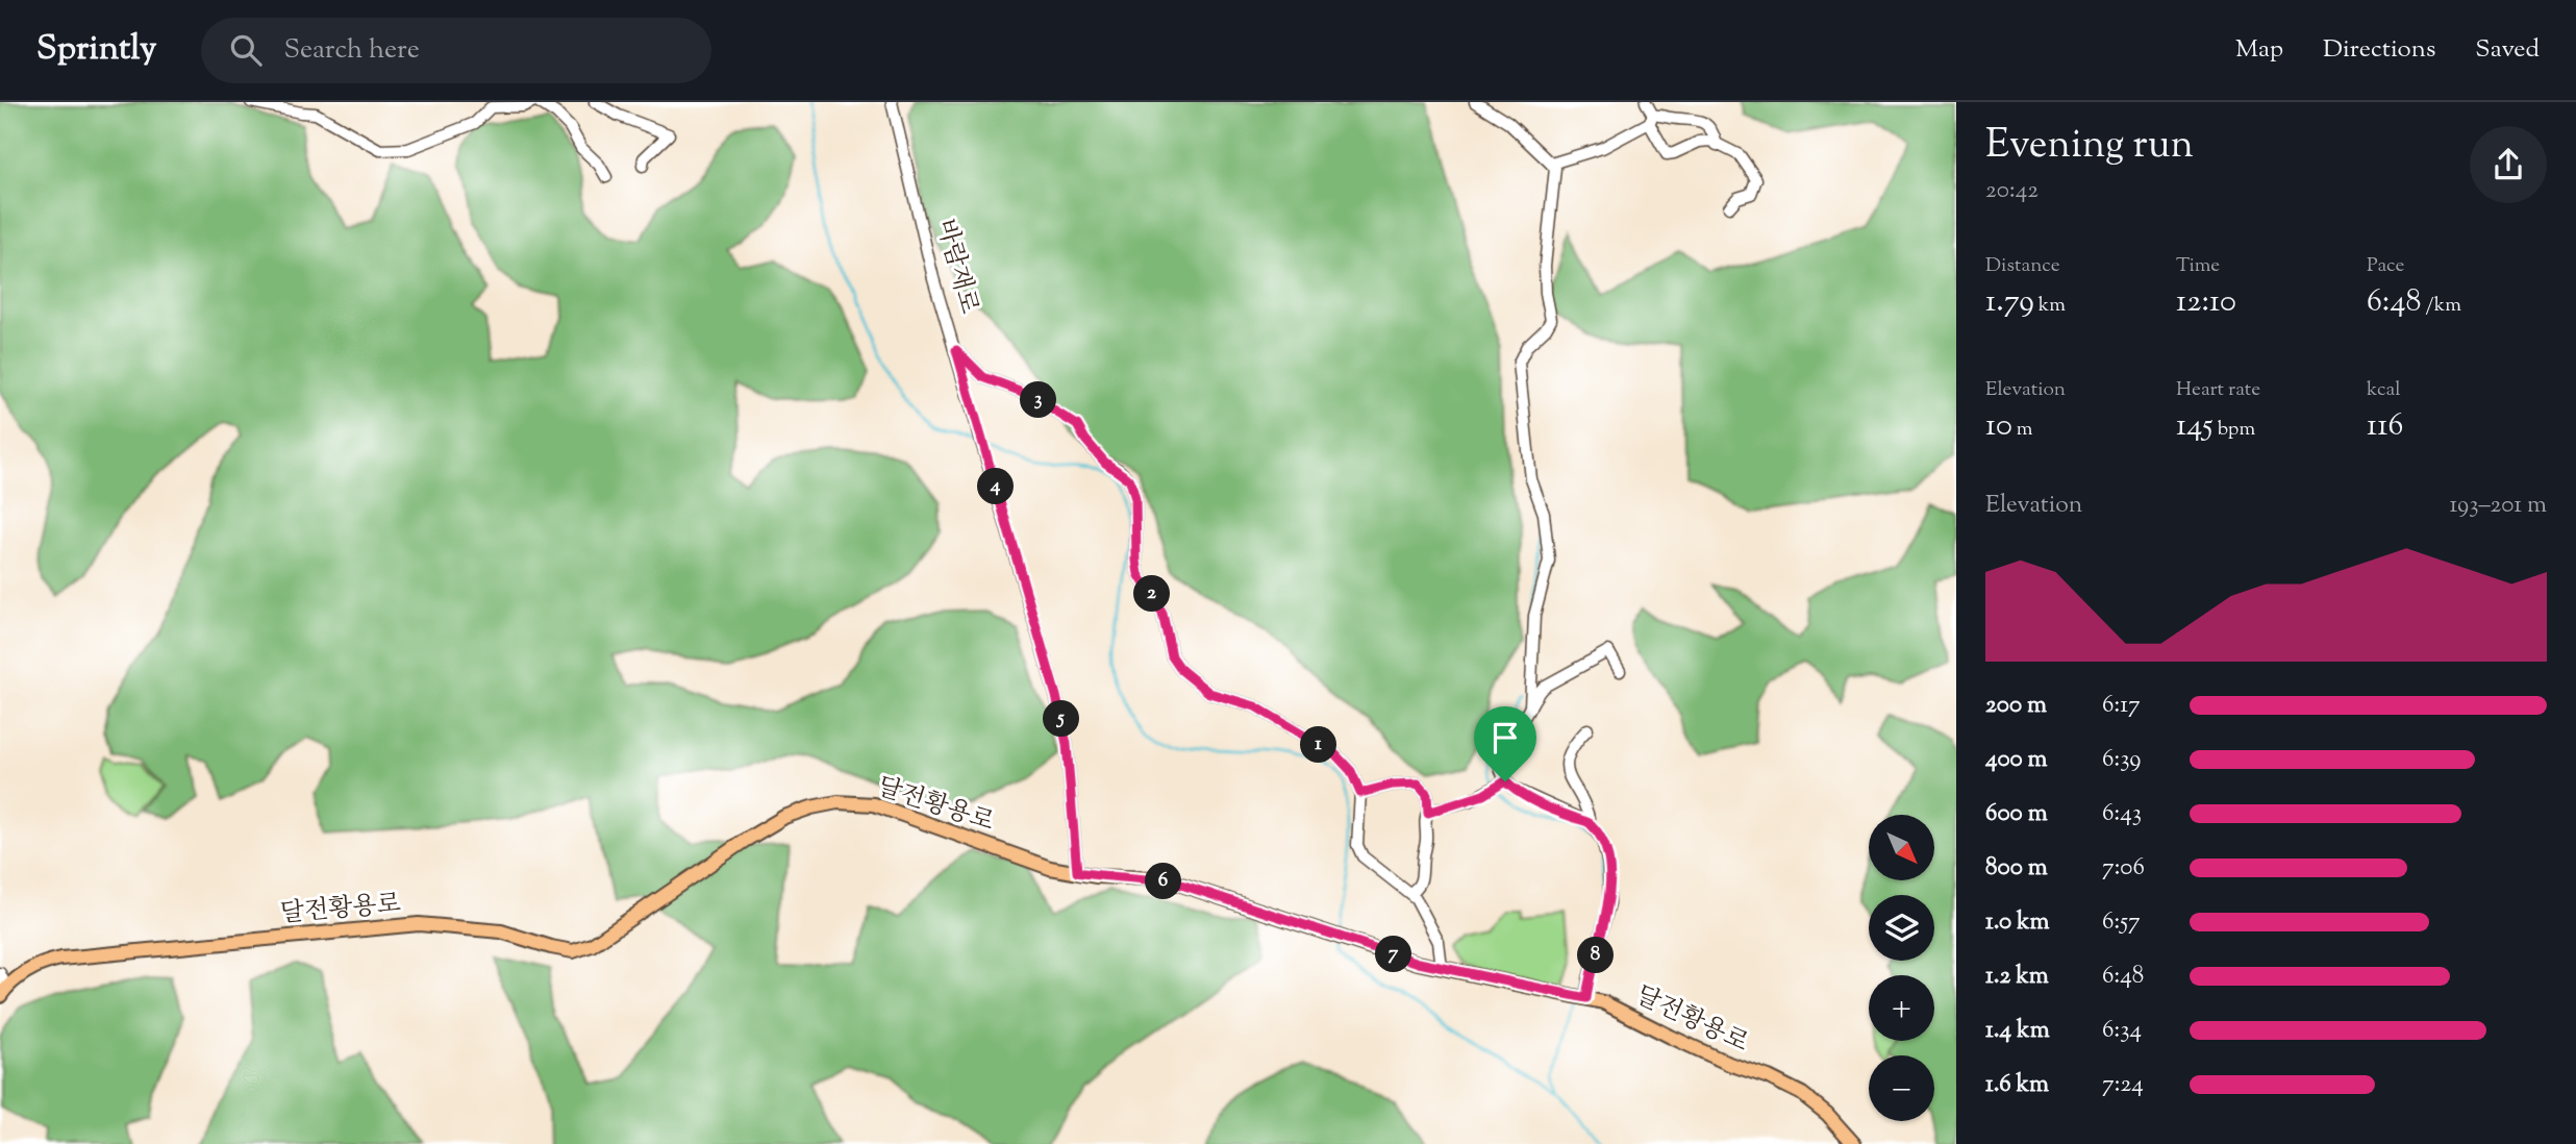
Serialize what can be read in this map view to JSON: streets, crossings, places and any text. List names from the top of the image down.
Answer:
{
  "streets": {
    "main road": ["달전황용로"],
    "street": ["바람재로"]
  },
  "crossings": [
    ["바람재로", "달전황용로"]
  ],
  "north": "bottom right",
  "page": {
    "header": "Sprintly",
    "search": "Search here",
    "nav": ["Map", "Directions", "Saved"],
    "heading": ["Evening run", "20:42"],
    "stats": [
      ["Distance", "1.79 km"],
      ["Time", "12:10"],
      ["Pace", "6:48 /km"],
      ["Elevation", "10 m"],
      ["Heart rate", "145 bpm"],
      ["kcal", "116"]
    ],
    "pins": [
      "3",
      "4",
      "2",
      "5",
      "1",
      "6",
      "7",
      "8"
    ],
    "chart": ["Elevation", "193–201 m"],
    "list": [
      {
        "name": "200 m",
        "note": "6:17"
      },
      {
        "name": "400 m",
        "note": "6:39"
      },
      {
        "name": "600 m",
        "note": "6:43"
      },
      {
        "name": "800 m",
        "note": "7:06"
      },
      {
        "name": "1.0 km",
        "note": "6:57"
      },
      {
        "name": "1.2 km",
        "note": "6:48"
      },
      {
        "name": "1.4 km",
        "note": "6:34"
      },
      {
        "name": "1.6 km",
        "note": "7:24"
      }
    ],
    "map_buttons": ["+", "−"]
  }
}
